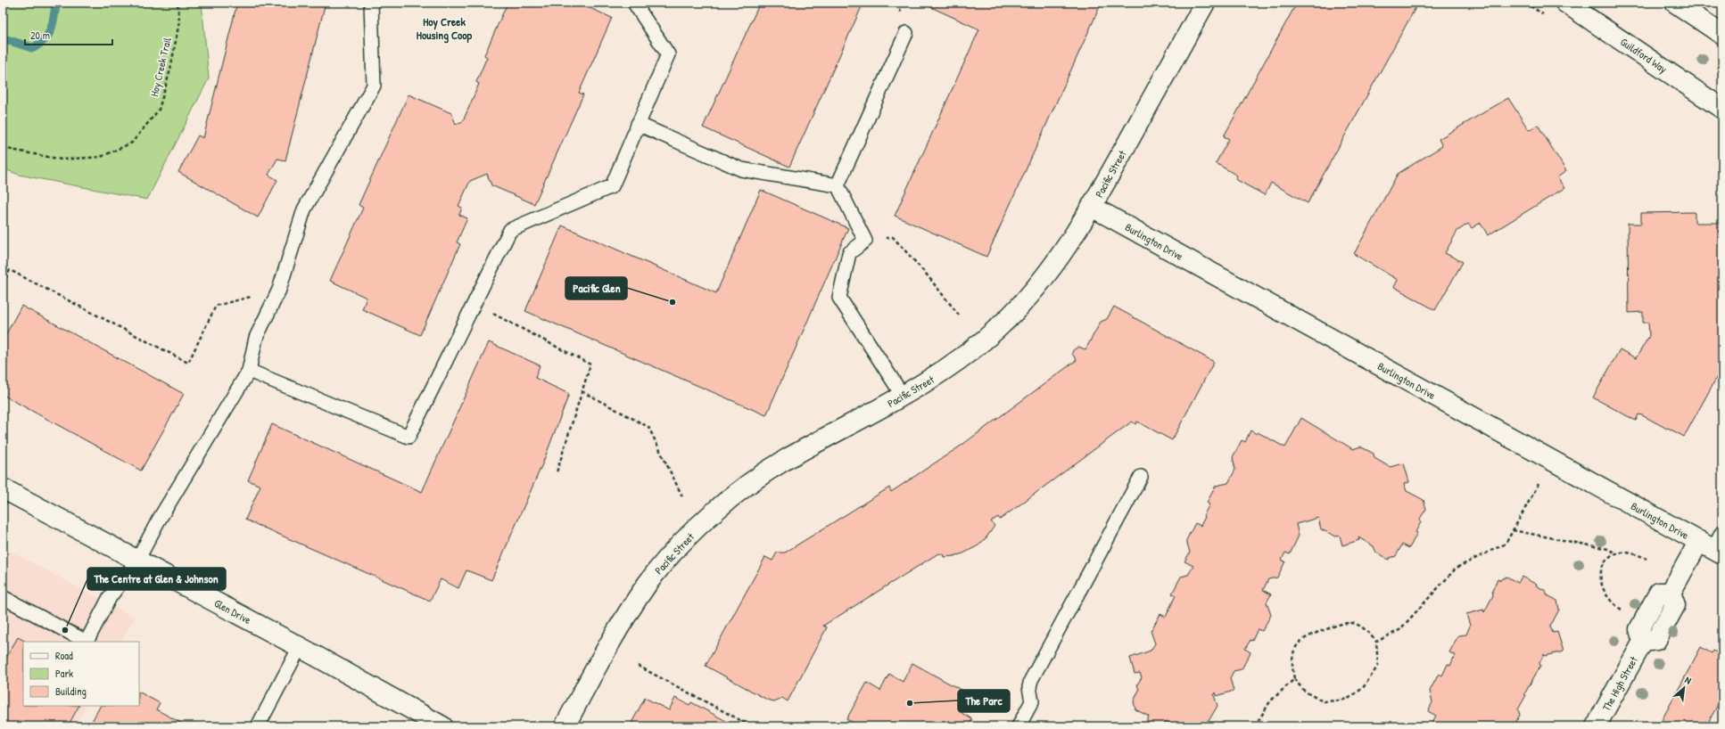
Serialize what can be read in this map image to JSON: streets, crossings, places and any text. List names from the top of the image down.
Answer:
{
  "streets": {
    "street": [
      "Guildford Way",
      "Pacific Street",
      "Burlington Drive",
      "Glen Drive",
      "The High Street"
    ],
    "path": ["Hoy Creek Trail"]
  },
  "crossings": [
    ["Pacific Street", "Burlington Drive"],
    ["Burlington Drive", "The High Street"]
  ],
  "districts": ["Hoy Creek Housing Coop"],
  "places": ["Pacific Glen", "The Centre at Glen & Johnson", "The Parc"],
  "legend": ["Road", "Park", "Building"],
  "scale_bar": "20 m",
  "north": "top right"
}
